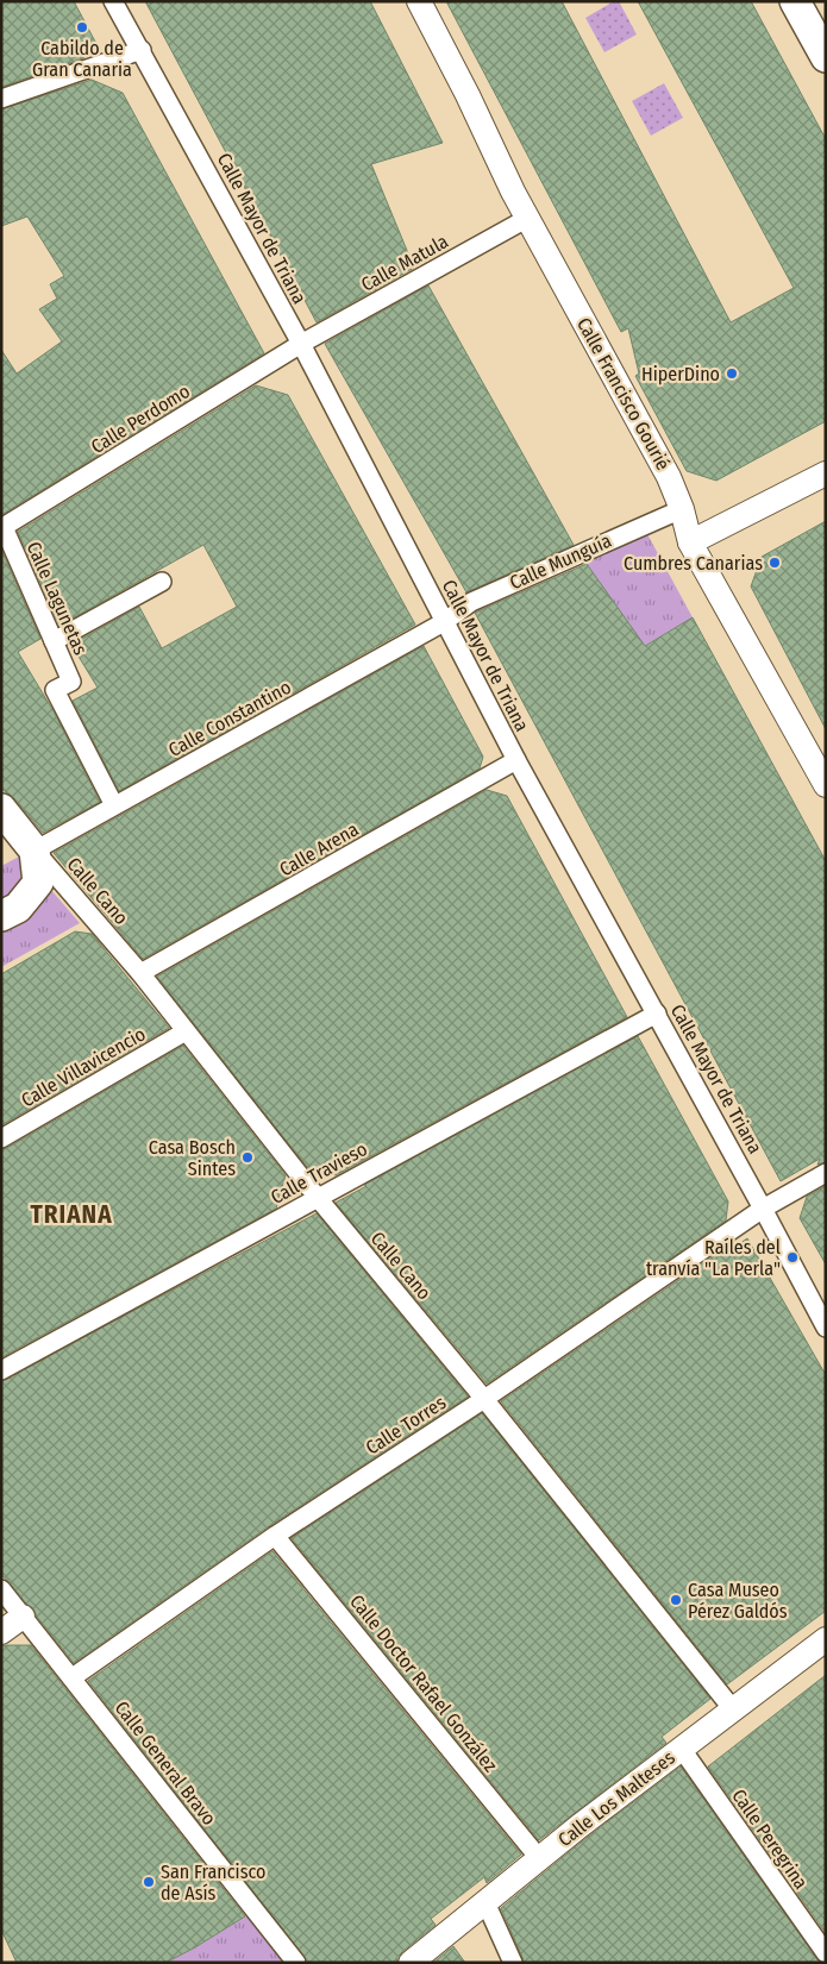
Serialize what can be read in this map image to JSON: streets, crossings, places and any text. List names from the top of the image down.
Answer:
{
  "streets": {
    "street": [
      "Calle Mayor de Triana",
      "Calle Matula",
      "Calle Francisco Gourié",
      "Calle Perdomo",
      "Calle Munguía",
      "Calle Lagunetas",
      "Calle Constantino",
      "Calle Arena",
      "Calle Cano",
      "Calle Villavicencio",
      "Calle Travieso",
      "Calle Torres",
      "Calle Doctor Rafael González",
      "Calle General Bravo",
      "Calle Los Malteses",
      "Calle Peregrina"
    ]
  },
  "crossings": [
    ["Calle Mayor de Triana", "Calle Matula"],
    ["Calle Mayor de Triana", "Calle Perdomo"],
    ["Calle Mayor de Triana", "Calle Munguía"],
    ["Calle Mayor de Triana", "Calle Constantino"],
    ["Calle Mayor de Triana", "Calle Arena"],
    ["Calle Mayor de Triana", "Calle Travieso"],
    ["Calle Mayor de Triana", "Calle Torres"],
    ["Calle Matula", "Calle Francisco Gourié"],
    ["Calle Matula", "Calle Perdomo"],
    ["Calle Francisco Gourié", "Calle Munguía"],
    ["Calle Perdomo", "Calle Lagunetas"],
    ["Calle Munguía", "Calle Constantino"],
    ["Calle Lagunetas", "Calle Constantino"],
    ["Calle Constantino", "Calle Cano"],
    ["Calle Arena", "Calle Cano"],
    ["Calle Cano", "Calle Villavicencio"],
    ["Calle Cano", "Calle Travieso"],
    ["Calle Cano", "Calle Torres"],
    ["Calle Cano", "Calle Los Malteses"],
    ["Calle Torres", "Calle Doctor Rafael González"],
    ["Calle Torres", "Calle General Bravo"],
    ["Calle Doctor Rafael González", "Calle Los Malteses"],
    ["Calle Los Malteses", "Calle Peregrina"]
  ],
  "districts": ["TRIANA"],
  "places": [
    "Cabildo de Gran Canaria",
    "HiperDino",
    "Cumbres Canarias",
    "Casa Bosch Sintes",
    "Raíles del tranvía \"La Perla\"",
    "Casa Museo Pérez Galdós",
    "San Francisco de Asís"
  ]
}
